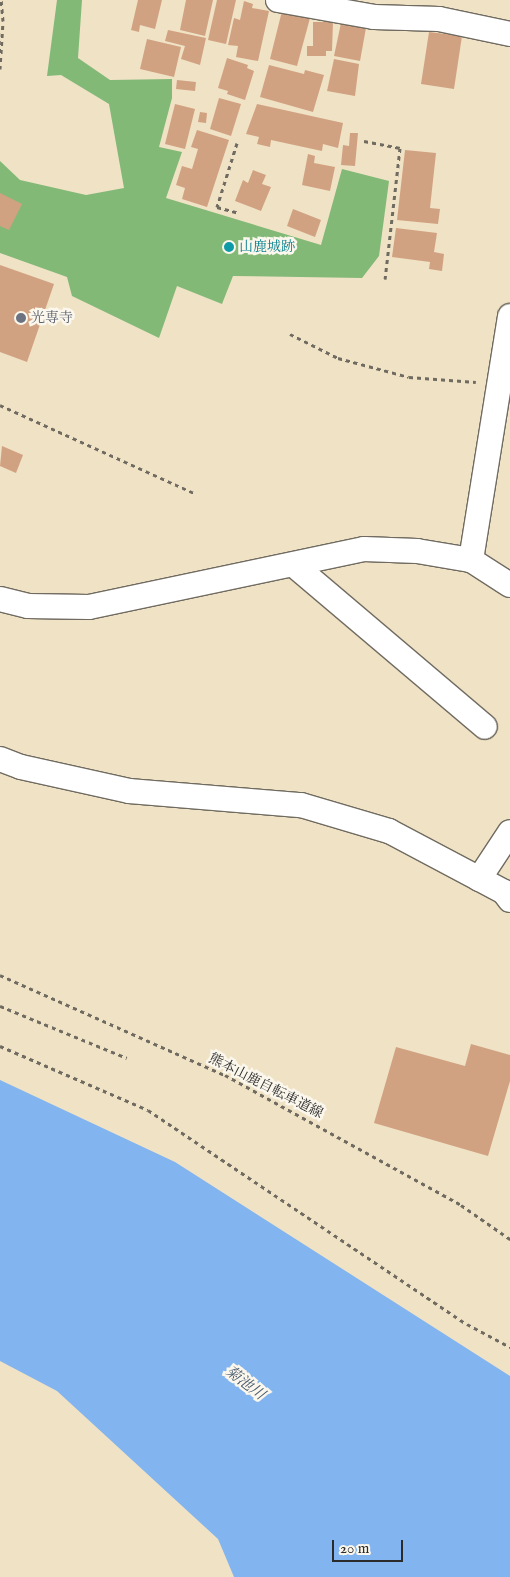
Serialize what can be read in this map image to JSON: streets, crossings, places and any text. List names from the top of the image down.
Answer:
{
  "streets": {
    "path": ["熊本山鹿自転車道線"]
  },
  "water": ["菊池川"],
  "places": ["山鹿城跡", "光専寺"],
  "scale_bar": "20 m"
}
